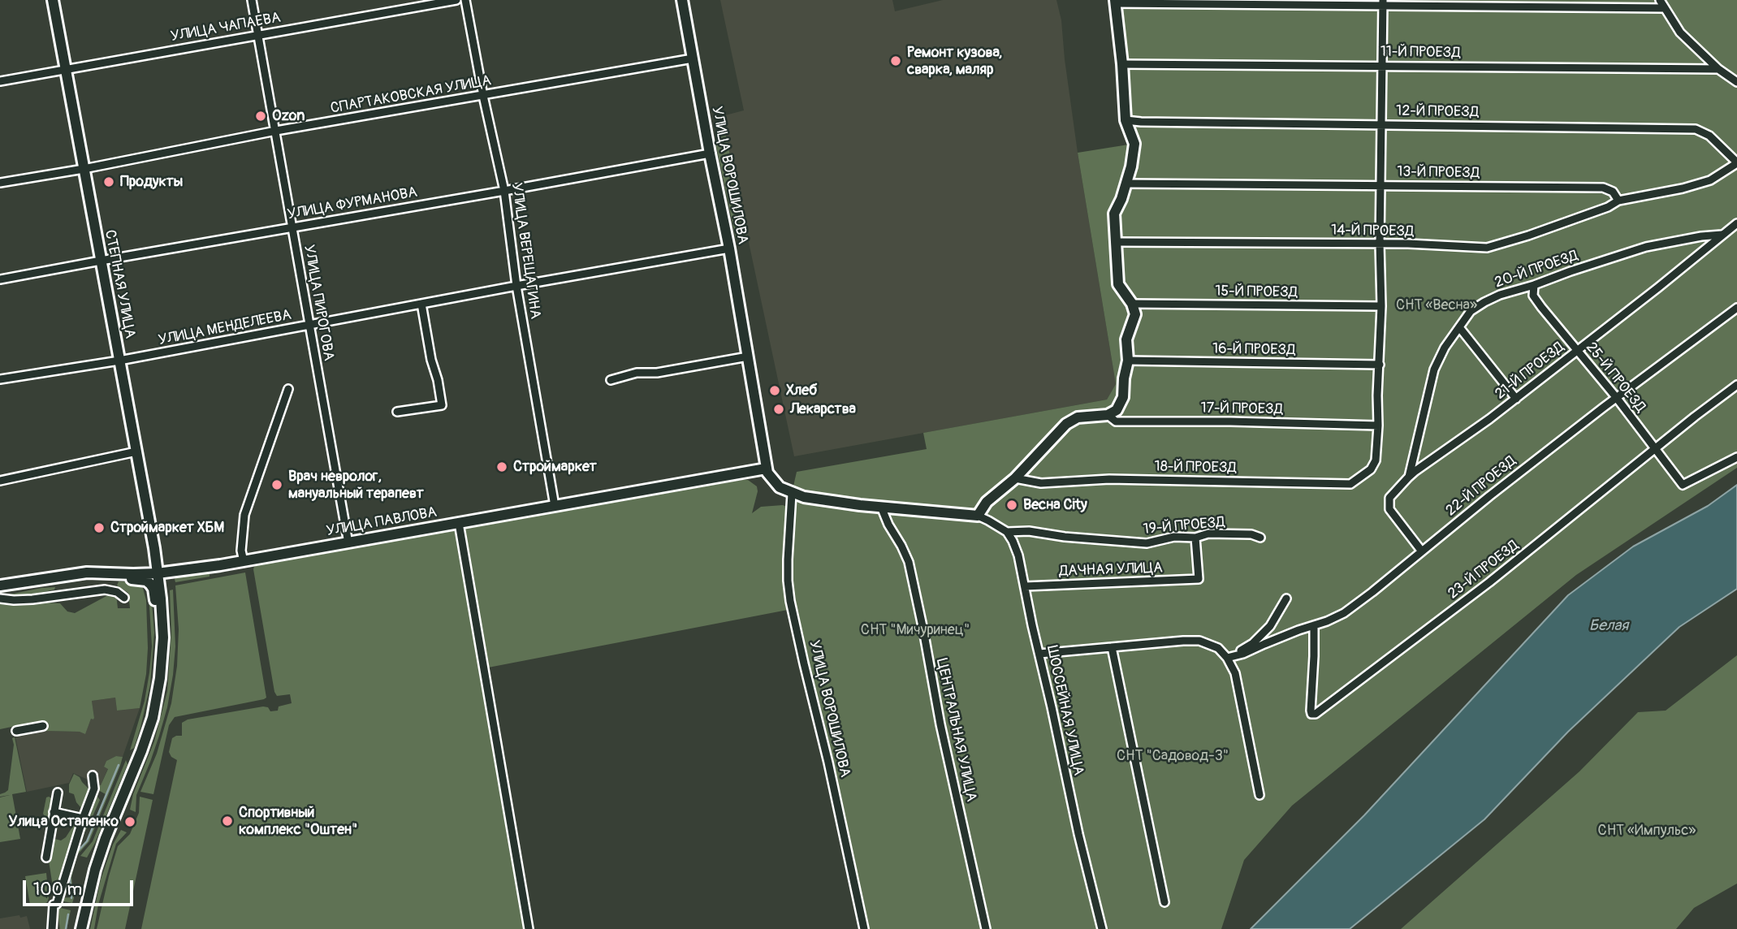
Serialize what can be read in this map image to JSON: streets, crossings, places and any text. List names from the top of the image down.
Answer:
{
  "streets": {
    "street": [
      "УЛИЦА ЧАПАЕВА",
      "11-Й ПРОЕЗД",
      "СПАРТАКОВСКАЯ УЛИЦА",
      "12-Й ПРОЕЗД",
      "13-Й ПРОЕЗД",
      "УЛИЦА ВОРОШИЛОВА",
      "УЛИЦА ФУРМАНОВА",
      "14-Й ПРОЕЗД",
      "УЛИЦА ВЕРЕЩАГИНА",
      "20-Й ПРОЕЗД",
      "СТЕПНАЯ УЛИЦА",
      "15-Й ПРОЕЗД",
      "УЛИЦА ПИРОГОВА",
      "УЛИЦА МЕНДЕЛЕЕВА",
      "16-Й ПРОЕЗД",
      "21-Й ПРОЕЗД",
      "25-Й ПРОЕЗД",
      "17-Й ПРОЕЗД",
      "18-Й ПРОЕЗД",
      "22-Й ПРОЕЗД",
      "УЛИЦА ПАВЛОВА",
      "19-Й ПРОЕЗД",
      "ДАЧНАЯ УЛИЦА",
      "23-Й ПРОЕЗД",
      "ШОССЕЙНАЯ УЛИЦА",
      "ЦЕНТРАЛЬНАЯ УЛИЦА"
    ]
  },
  "crossings": [
    ["УЛИЦА ЧАПАЕВА", "СТЕПНАЯ УЛИЦА"],
    ["УЛИЦА ЧАПАЕВА", "УЛИЦА ПИРОГОВА"],
    ["СПАРТАКОВСКАЯ УЛИЦА", "УЛИЦА ВОРОШИЛОВА"],
    ["СПАРТАКОВСКАЯ УЛИЦА", "УЛИЦА ВЕРЕЩАГИНА"],
    ["СПАРТАКОВСКАЯ УЛИЦА", "СТЕПНАЯ УЛИЦА"],
    ["СПАРТАКОВСКАЯ УЛИЦА", "УЛИЦА ПИРОГОВА"],
    ["13-Й ПРОЕЗД", "14-Й ПРОЕЗД"],
    ["УЛИЦА ВОРОШИЛОВА", "УЛИЦА ФУРМАНОВА"],
    ["УЛИЦА ВОРОШИЛОВА", "УЛИЦА МЕНДЕЛЕЕВА"],
    ["УЛИЦА ВОРОШИЛОВА", "УЛИЦА ПАВЛОВА"],
    ["УЛИЦА ФУРМАНОВА", "УЛИЦА ВЕРЕЩАГИНА"],
    ["УЛИЦА ФУРМАНОВА", "СТЕПНАЯ УЛИЦА"],
    ["УЛИЦА ФУРМАНОВА", "УЛИЦА ПИРОГОВА"],
    ["УЛИЦА ВЕРЕЩАГИНА", "УЛИЦА МЕНДЕЛЕЕВА"],
    ["УЛИЦА ВЕРЕЩАГИНА", "УЛИЦА ПАВЛОВА"],
    ["20-Й ПРОЕЗД", "21-Й ПРОЕЗД"],
    ["20-Й ПРОЕЗД", "25-Й ПРОЕЗД"],
    ["СТЕПНАЯ УЛИЦА", "УЛИЦА МЕНДЕЛЕЕВА"],
    ["СТЕПНАЯ УЛИЦА", "УЛИЦА ПАВЛОВА"],
    ["УЛИЦА ПИРОГОВА", "УЛИЦА МЕНДЕЛЕЕВА"],
    ["УЛИЦА ПИРОГОВА", "УЛИЦА ПАВЛОВА"],
    ["21-Й ПРОЕЗД", "25-Й ПРОЕЗД"],
    ["21-Й ПРОЕЗД", "22-Й ПРОЕЗД"],
    ["25-Й ПРОЕЗД", "22-Й ПРОЕЗД"],
    ["25-Й ПРОЕЗД", "23-Й ПРОЕЗД"],
    ["17-Й ПРОЕЗД", "18-Й ПРОЕЗД"],
    ["22-Й ПРОЕЗД", "23-Й ПРОЕЗД"],
    ["19-Й ПРОЕЗД", "ДАЧНАЯ УЛИЦА"],
    ["19-Й ПРОЕЗД", "ШОССЕЙНАЯ УЛИЦА"],
    ["ДАЧНАЯ УЛИЦА", "ШОССЕЙНАЯ УЛИЦА"]
  ],
  "water": ["Белая"],
  "parks": [
    "СНТ «Весна»",
    "СНТ \"Мичуринец\"",
    "СНТ \"Садовод-3\"",
    "СНТ «Импульс»"
  ],
  "places": [
    "Ремонт кузова, сварка, маляр",
    "Ozon",
    "Продукты",
    "Хлеб",
    "Лекарства",
    "Строймаркет",
    "Врач невролог, мануальный терапевт",
    "Весна City",
    "Строймаркет ХБМ",
    "Спортивный комплекс \"Оштен\"",
    "Улица Остапенко"
  ],
  "scale_bar": "100 m"
}
